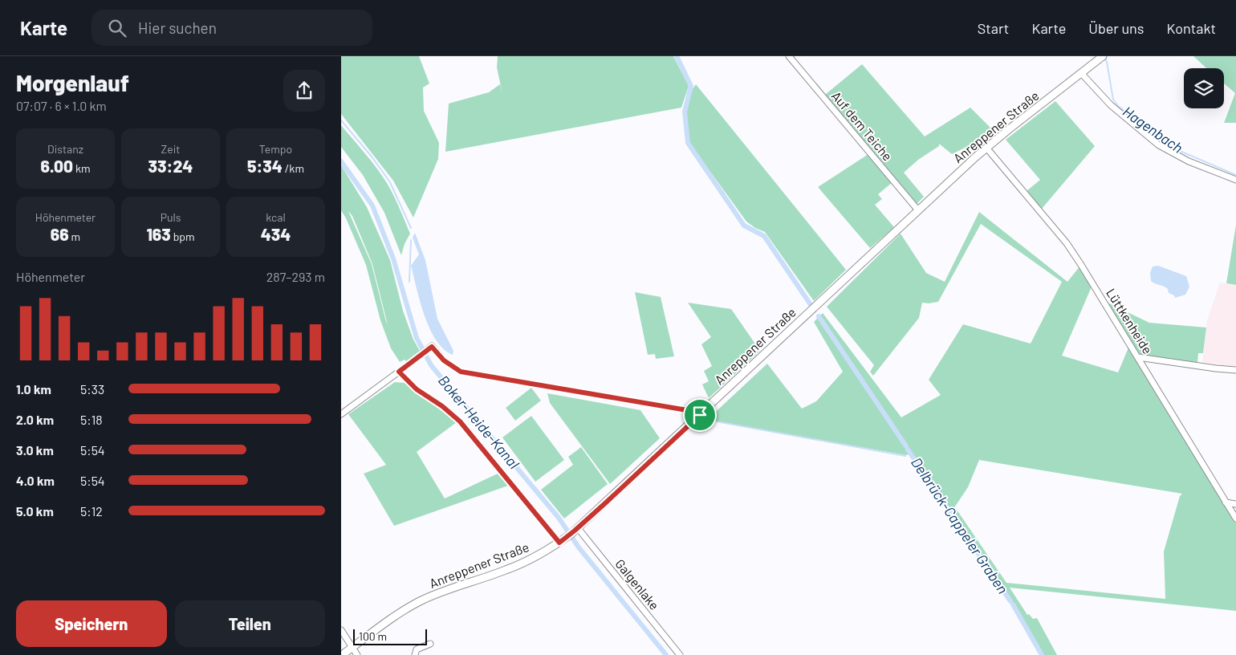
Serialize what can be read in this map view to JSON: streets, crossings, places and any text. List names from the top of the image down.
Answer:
{
  "streets": {
    "street": [
      "Auf dem Teiche",
      "Anreppener Straße",
      "Lüttkenheide",
      "Galgenlake"
    ]
  },
  "crossings": [
    ["Auf dem Teiche", "Anreppener Straße"],
    ["Anreppener Straße", "Lüttkenheide"],
    ["Anreppener Straße", "Galgenlake"]
  ],
  "water": ["Hagenbach", "Boker-Heide-Kanal", "Delbrück-Cappeler Graben"],
  "scale_bar": "100 m",
  "page": {
    "header": "Karte",
    "search": "Hier suchen",
    "nav": [
      "Start",
      "Karte",
      "Über uns",
      "Kontakt"
    ],
    "heading": ["Morgenlauf", "07:07 · 6 × 1.0 km"],
    "stats": [
      ["Distanz", "6.00 km"],
      ["Zeit", "33:24"],
      ["Tempo", "5:34 /km"],
      ["Höhenmeter", "66 m"],
      ["Puls", "163 bpm"],
      ["kcal", "434"]
    ],
    "chart": ["Höhenmeter", "287–293 m"],
    "list": [
      {
        "name": "1.0 km",
        "note": "5:33"
      },
      {
        "name": "2.0 km",
        "note": "5:18"
      },
      {
        "name": "3.0 km",
        "note": "5:54"
      },
      {
        "name": "4.0 km",
        "note": "5:54"
      },
      {
        "name": "5.0 km",
        "note": "5:12"
      }
    ],
    "buttons": ["Speichern", "Teilen"],
    "scale": "100 m"
  }
}
